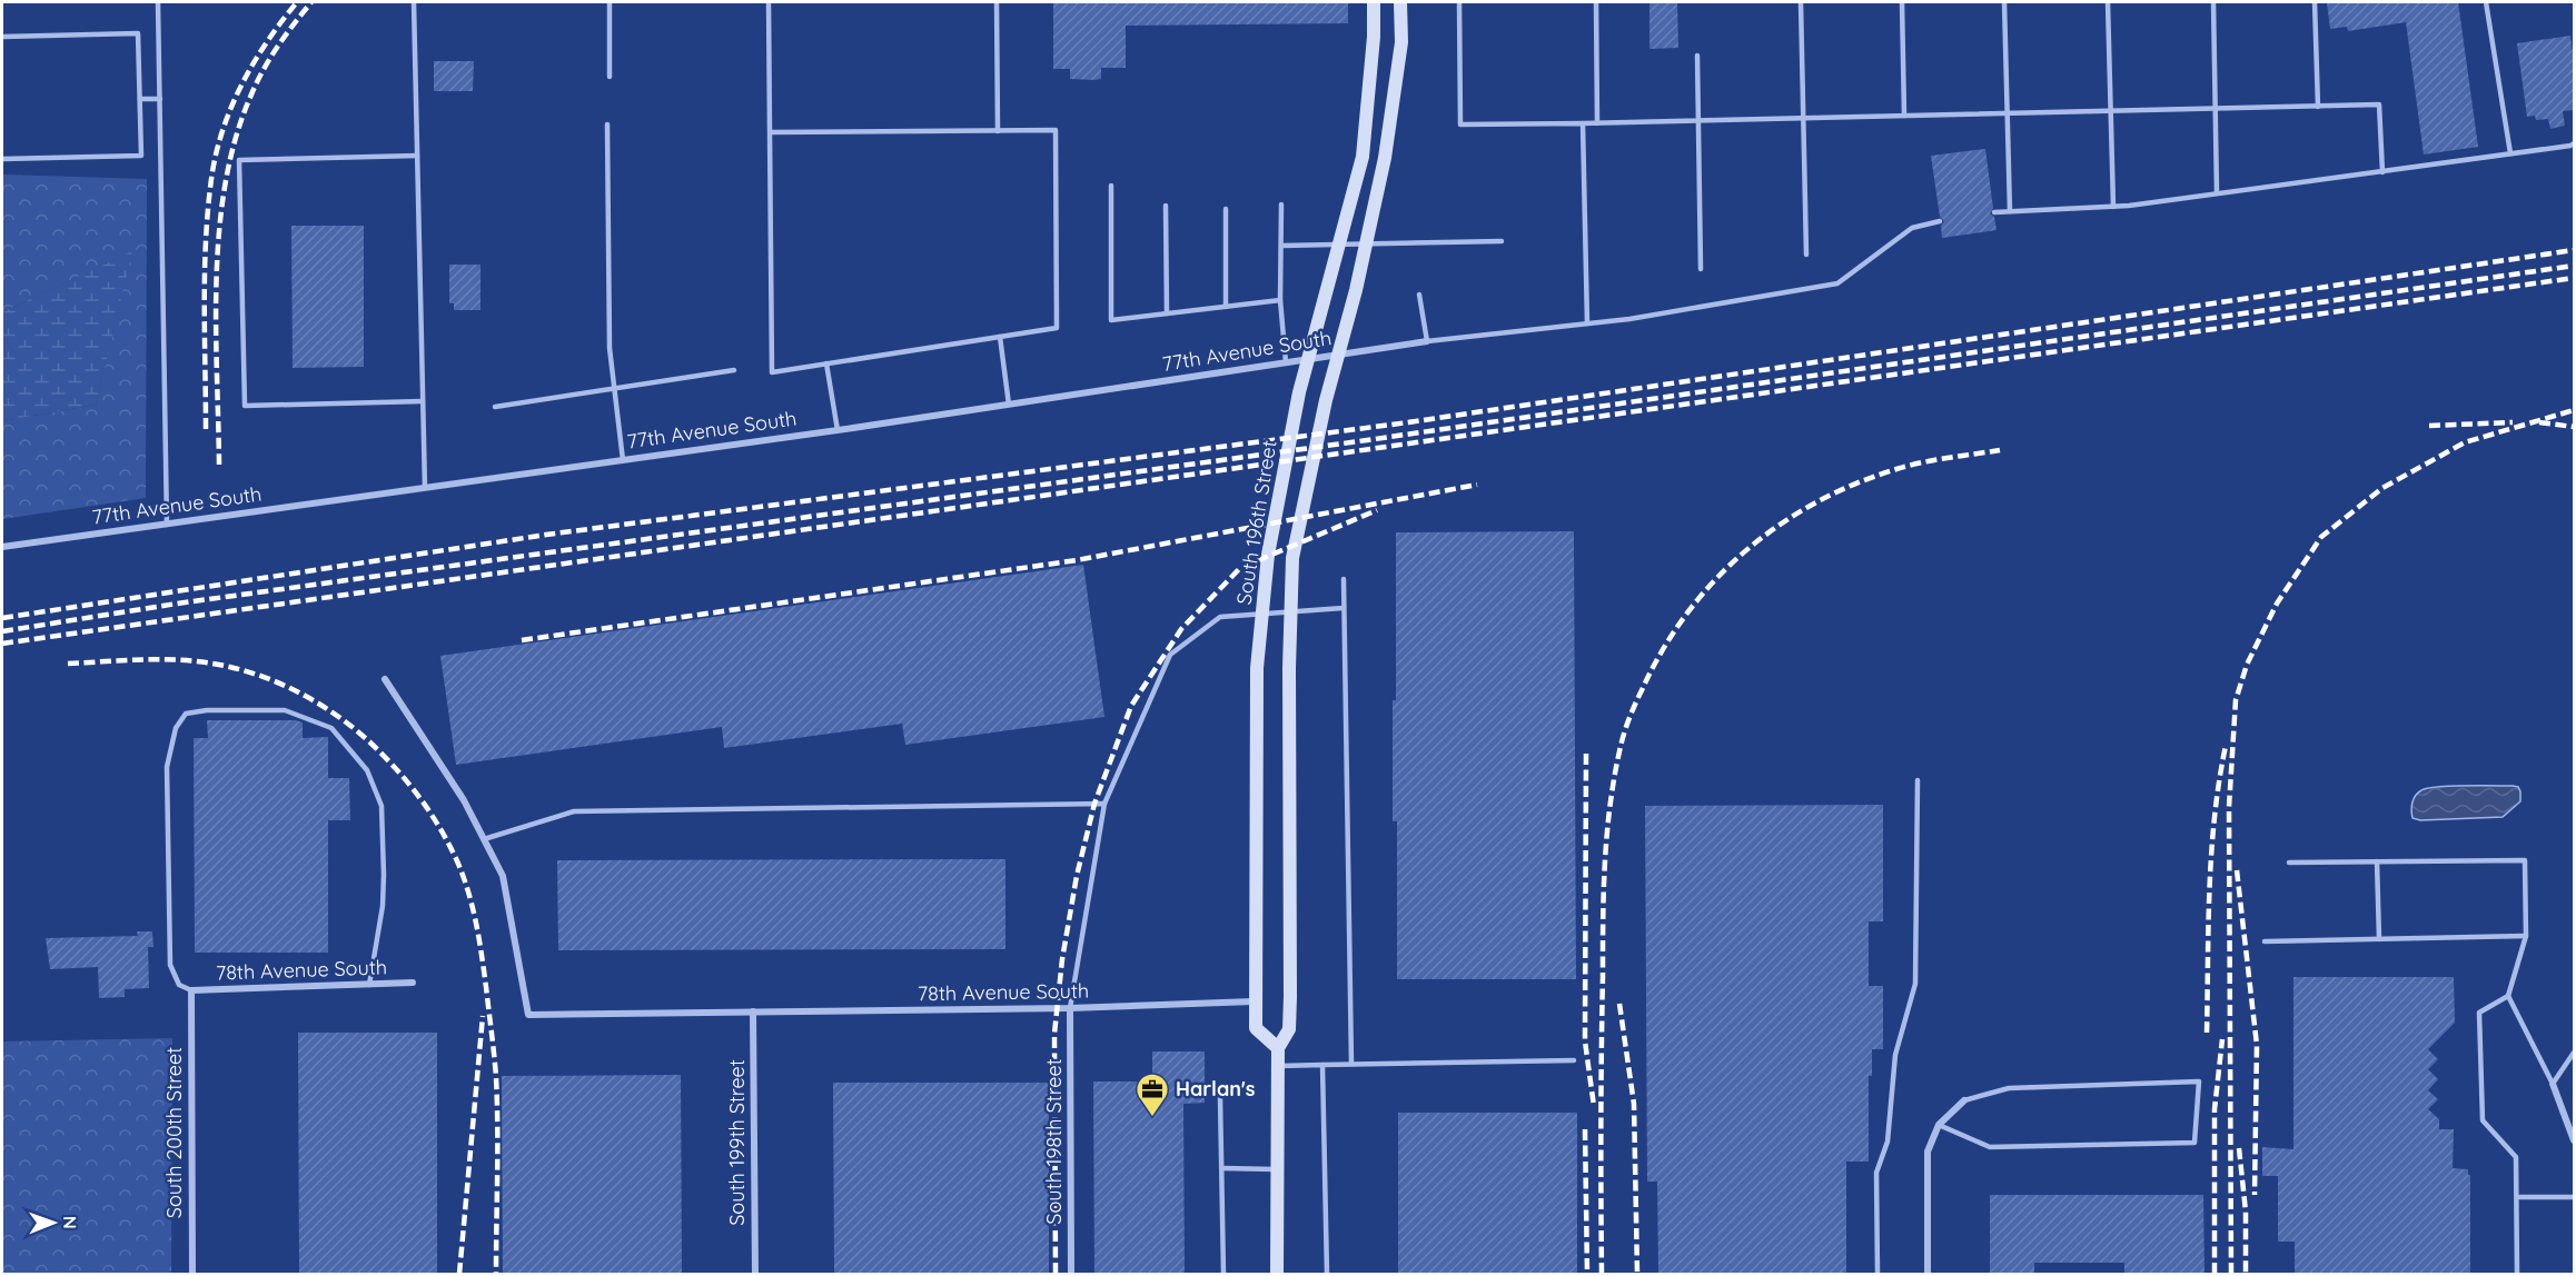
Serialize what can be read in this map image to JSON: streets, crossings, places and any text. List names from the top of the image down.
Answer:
{
  "streets": {
    "main road": ["South 196th Street"],
    "street": [
      "77th Avenue South",
      "78th Avenue South",
      "South 200th Street",
      "South 198th Street",
      "South 199th Street"
    ]
  },
  "crossings": [
    ["South 196th Street", "78th Avenue South"],
    ["78th Avenue South", "South 200th Street"],
    ["78th Avenue South", "South 198th Street"],
    ["78th Avenue South", "South 199th Street"]
  ],
  "places": {
    "office": ["Harlan's"]
  },
  "north": "right"
}
